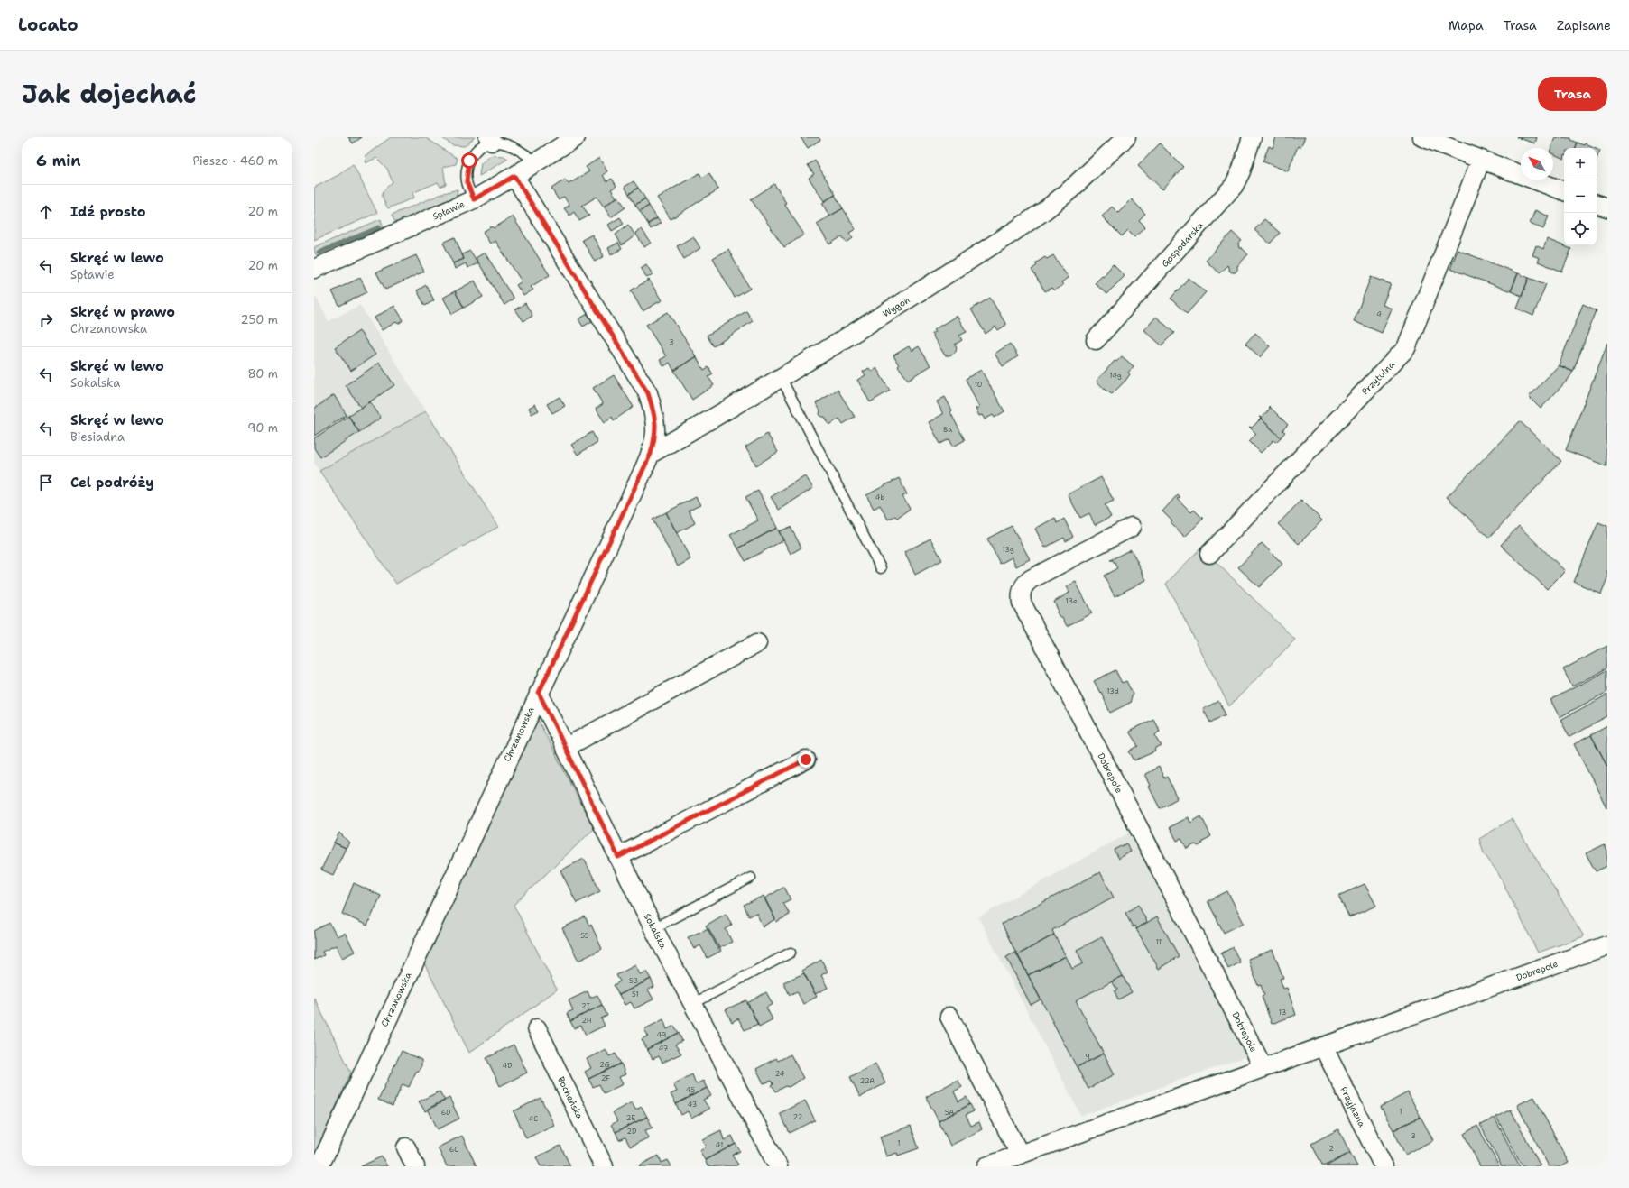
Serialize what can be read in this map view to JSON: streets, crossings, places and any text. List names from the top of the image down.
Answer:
{
  "streets": {
    "street": [
      "Spławie",
      "Gospodarska",
      "Wygon",
      "Przytulna",
      "Chrzanowska",
      "Dobrepole",
      "Sokalska",
      "Bocheńska",
      "Przyjazna"
    ]
  },
  "crossings": [
    ["Spławie", "Chrzanowska"],
    ["Wygon", "Chrzanowska"],
    ["Chrzanowska", "Sokalska"],
    ["Dobrepole", "Przyjazna"]
  ],
  "house_numbers": [
    "4",
    "3",
    "14g",
    "10",
    "8a",
    "4b",
    "13g",
    "13e",
    "13d",
    "55",
    "11",
    "53",
    "51",
    "2I",
    "13",
    "2H",
    "49",
    "47",
    "9",
    "2G",
    "4D",
    "24",
    "2F",
    "22A",
    "45",
    "43",
    "1",
    "6D",
    "5A",
    "22",
    "2E",
    "4C",
    "2D",
    "3",
    "1",
    "41",
    "2",
    "6C"
  ],
  "north": "top left",
  "page": {
    "header": "Locato",
    "nav": ["Mapa", "Trasa", "Zapisane"],
    "title": "Jak dojechać",
    "buttons": "Trasa",
    "heading": ["6 min", "Pieszo · 460 m"],
    "map_buttons": ["+", "−"],
    "list": [
      ["Idź prosto", "20 m"],
      ["Skręć w lewo", "Spławie", "20 m"],
      ["Skręć w prawo", "Chrzanowska", "250 m"],
      ["Skręć w lewo", "Sokalska", "80 m"],
      ["Skręć w lewo", "Biesiadna", "90 m"],
      "Cel podróży"
    ]
  }
}
